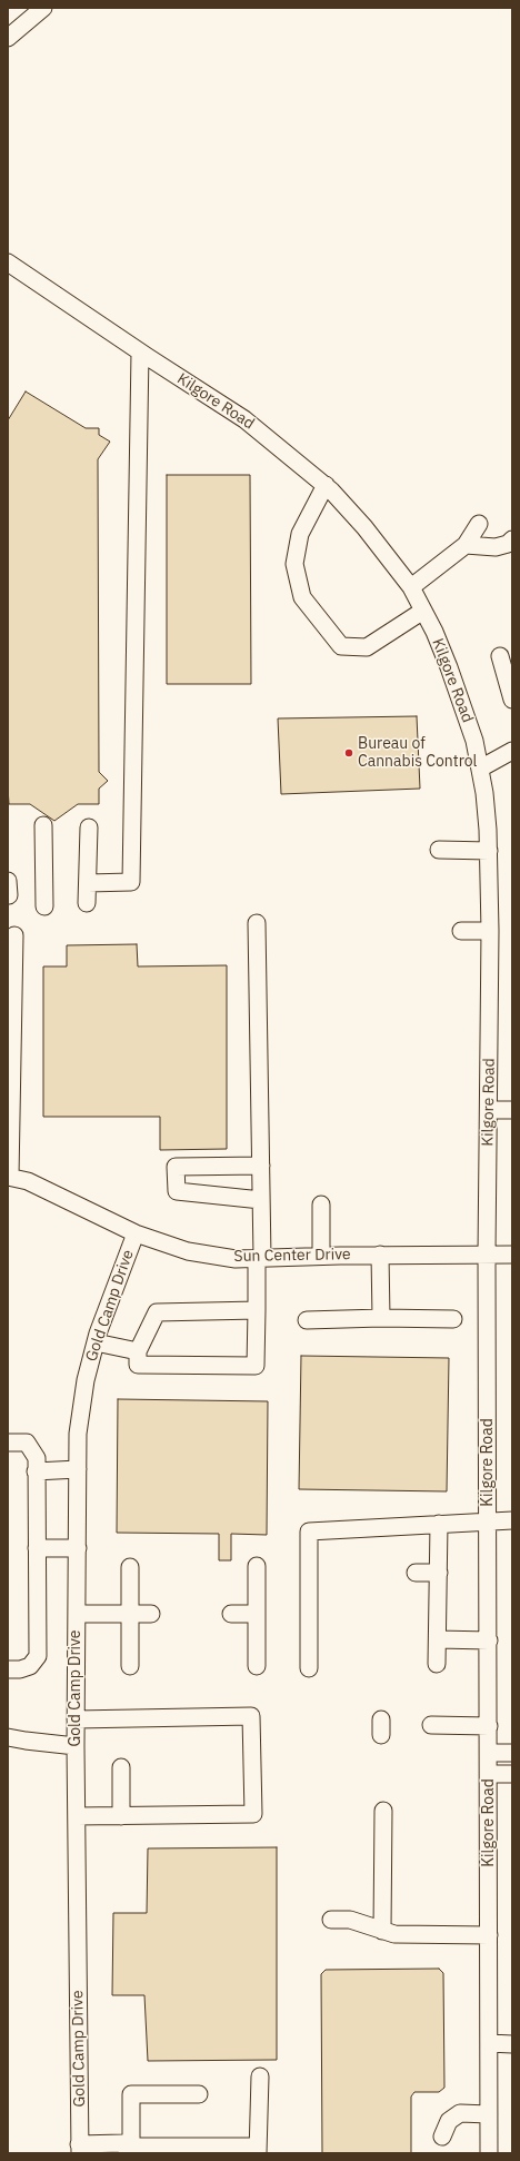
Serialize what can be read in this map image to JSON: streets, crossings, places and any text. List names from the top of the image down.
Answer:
{
  "streets": {
    "street": ["Kilgore Road", "Sun Center Drive", "Gold Camp Drive"]
  },
  "crossings": [
    ["Kilgore Road", "Sun Center Drive"],
    ["Sun Center Drive", "Gold Camp Drive"]
  ],
  "places": ["Bureau of Cannabis Control"]
}
